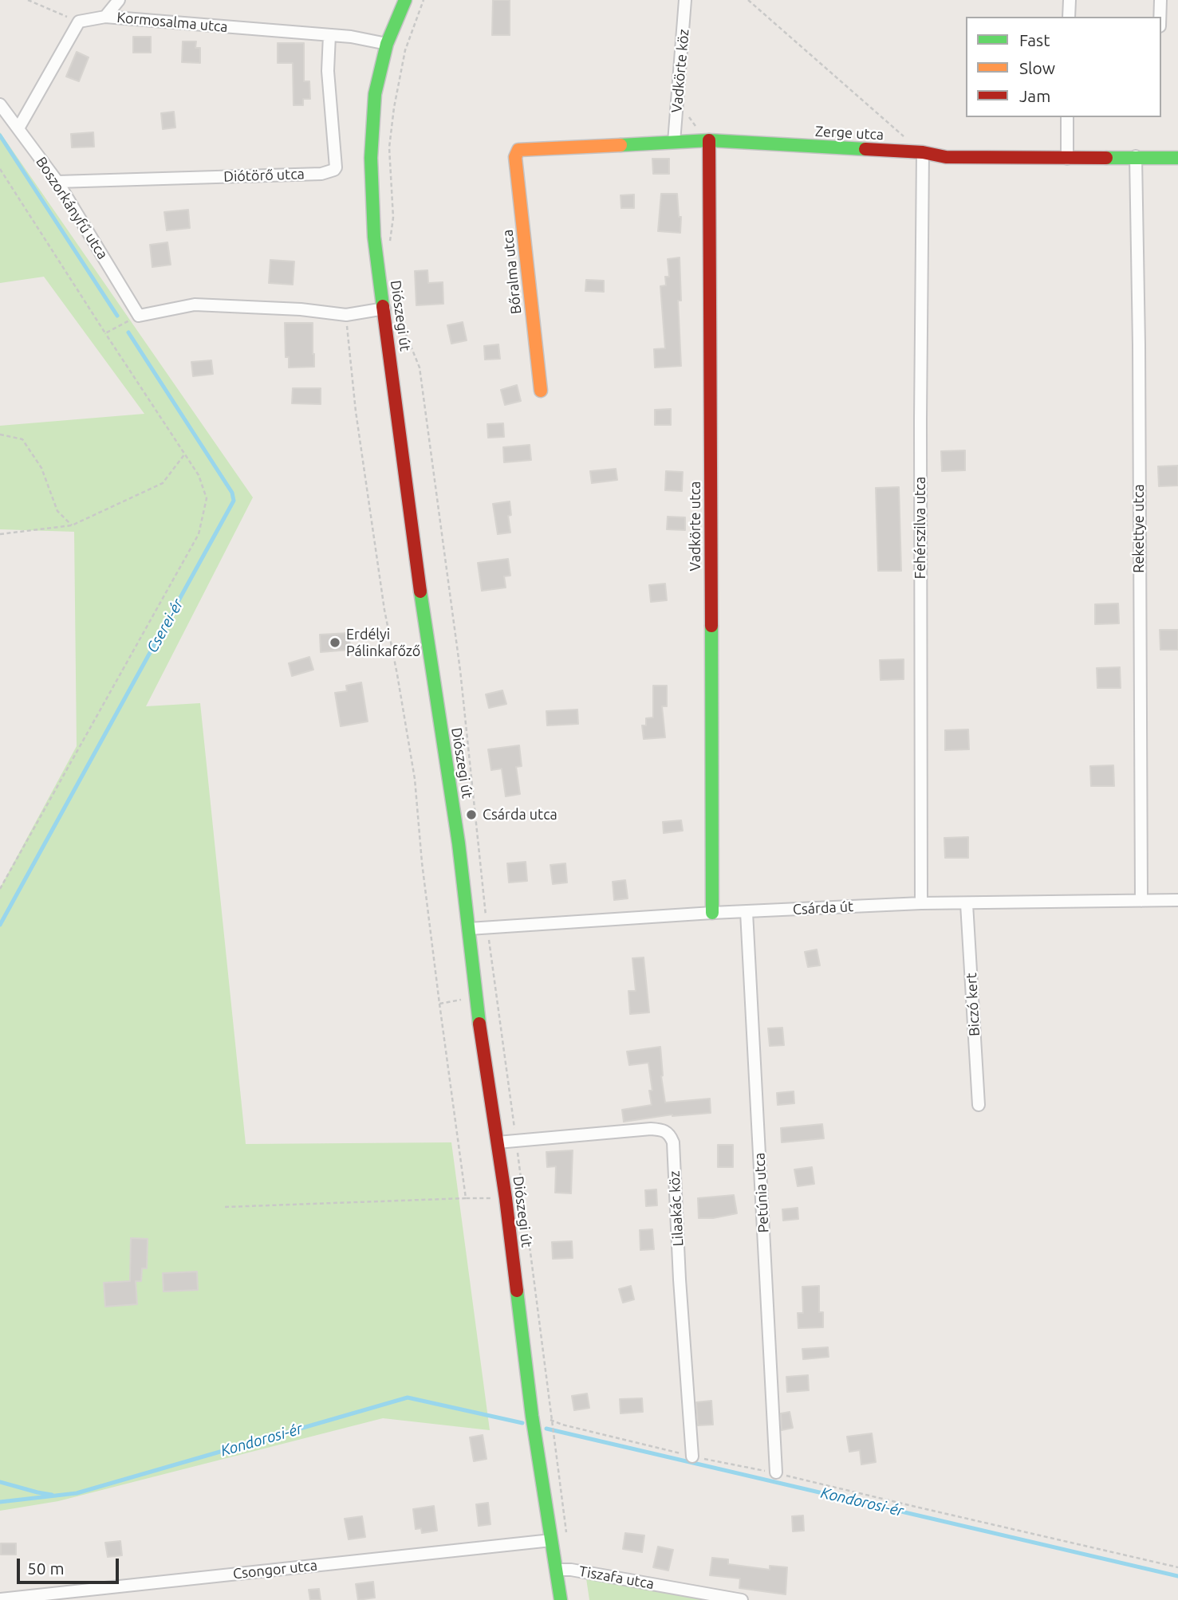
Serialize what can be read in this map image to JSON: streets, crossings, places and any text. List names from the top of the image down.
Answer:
{
  "streets": {
    "street": [
      "Kormosalma utca",
      "Vadkörte köz",
      "Zerge utca",
      "Diótörő utca",
      "Boszorkányfű utca",
      "Bőralma utca",
      "Diószegi út",
      "Vadkörte utca",
      "Fehérszilva utca",
      "Rekettye utca",
      "Csárda út",
      "Biczó kert",
      "Petúnia utca",
      "Lilaakác köz",
      "Csongor utca",
      "Tiszafa utca"
    ]
  },
  "crossings": [
    ["Kormosalma utca", "Diótörő utca"],
    ["Kormosalma utca", "Diószegi út"],
    ["Vadkörte köz", "Zerge utca"],
    ["Zerge utca", "Bőralma utca"],
    ["Zerge utca", "Vadkörte utca"],
    ["Zerge utca", "Fehérszilva utca"],
    ["Zerge utca", "Rekettye utca"],
    ["Diótörő utca", "Boszorkányfű utca"],
    ["Diószegi út", "Csárda út"],
    ["Diószegi út", "Lilaakác köz"],
    ["Diószegi út", "Csongor utca"],
    ["Diószegi út", "Tiszafa utca"],
    ["Vadkörte utca", "Csárda út"],
    ["Fehérszilva utca", "Csárda út"],
    ["Rekettye utca", "Csárda út"],
    ["Csárda út", "Biczó kert"],
    ["Csárda út", "Petúnia utca"]
  ],
  "water": ["Cserei-ér", "Kondorosi-ér"],
  "places": ["Erdélyi Pálinkafőző", "Csárda utca"],
  "legend": ["Fast", "Slow", "Jam"],
  "scale_bar": "50 m"
}
